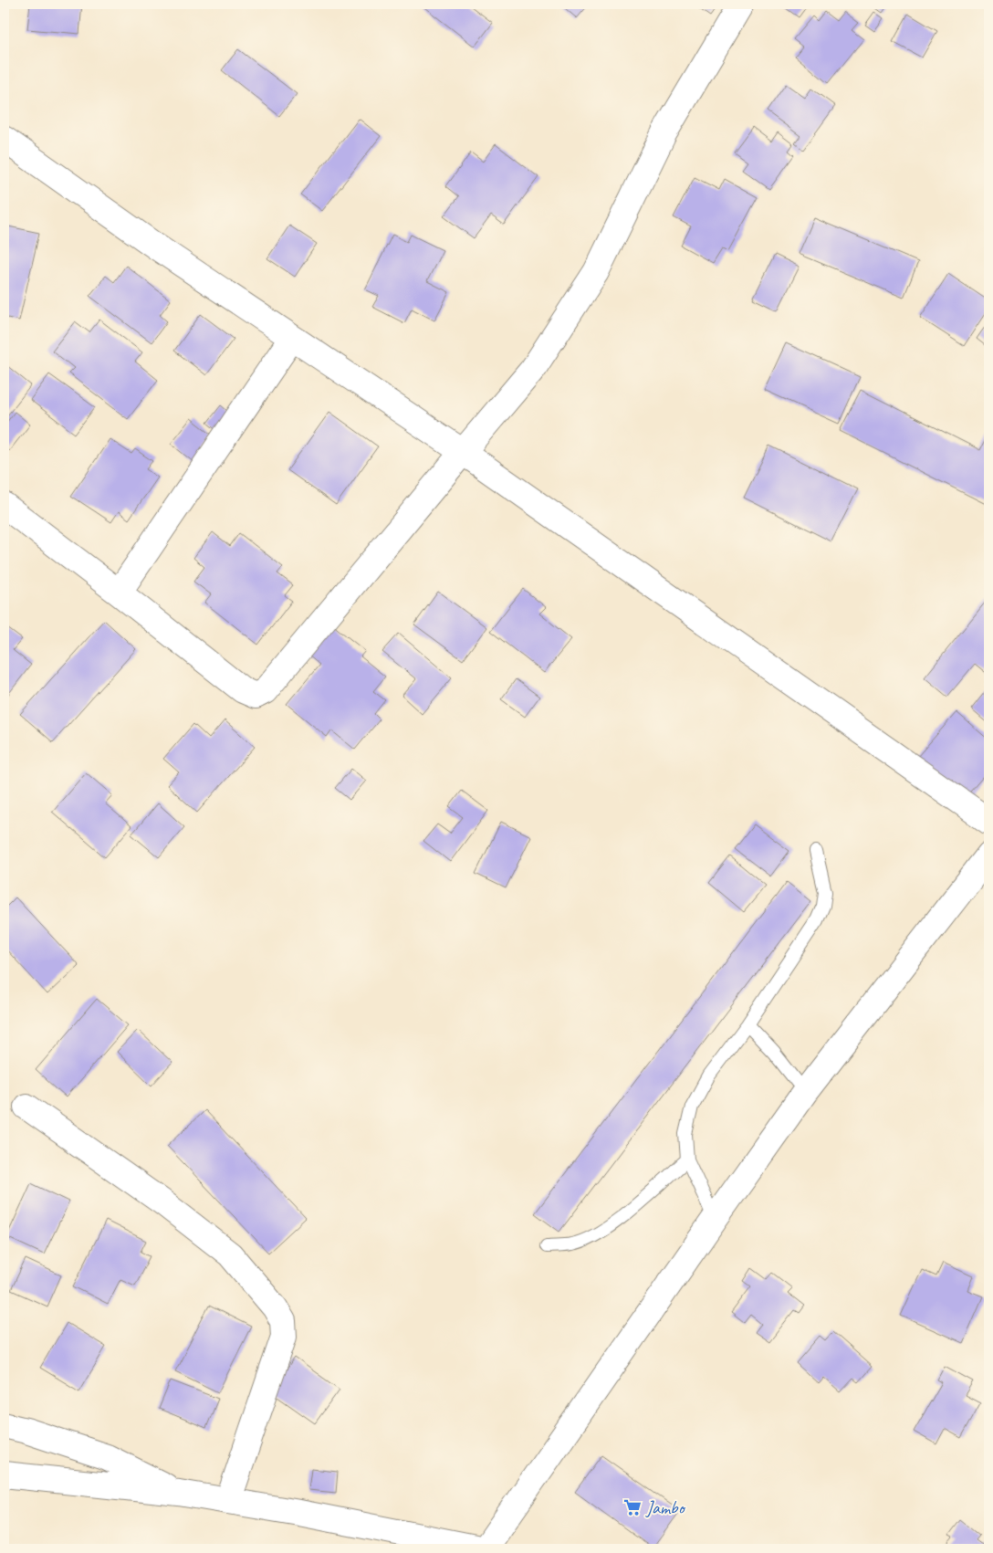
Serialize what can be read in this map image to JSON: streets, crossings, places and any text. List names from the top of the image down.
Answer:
{
  "places": {
    "supermarket": ["Jambo"]
  }
}
